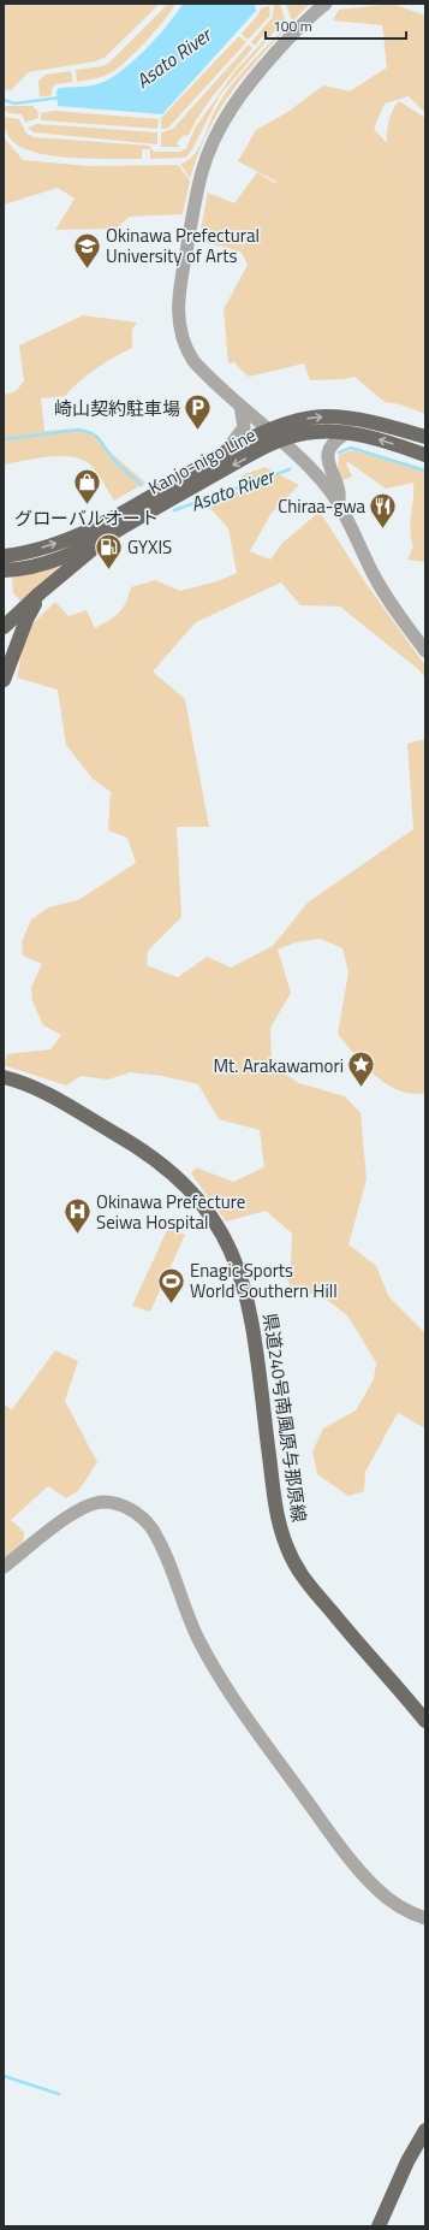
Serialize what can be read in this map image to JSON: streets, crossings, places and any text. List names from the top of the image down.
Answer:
{
  "streets": {
    "main road": ["Kanjo-nigo Line", "県道240号南風原与那原線"]
  },
  "water": ["Asato River"],
  "places": {
    "school or university": ["Okinawa Prefectural University of Arts"],
    "parking": ["崎山契約駐車場"],
    "shop": ["グローバルオート"],
    "restaurant": ["Chiraa-gwa"],
    "fuel station": ["GYXIS"],
    "place": ["Mt. Arakawamori"],
    "hospital": ["Okinawa Prefecture Seiwa Hospital"],
    "sports": ["Enagic Sports World Southern Hill"]
  },
  "scale_bar": "100 m"
}
